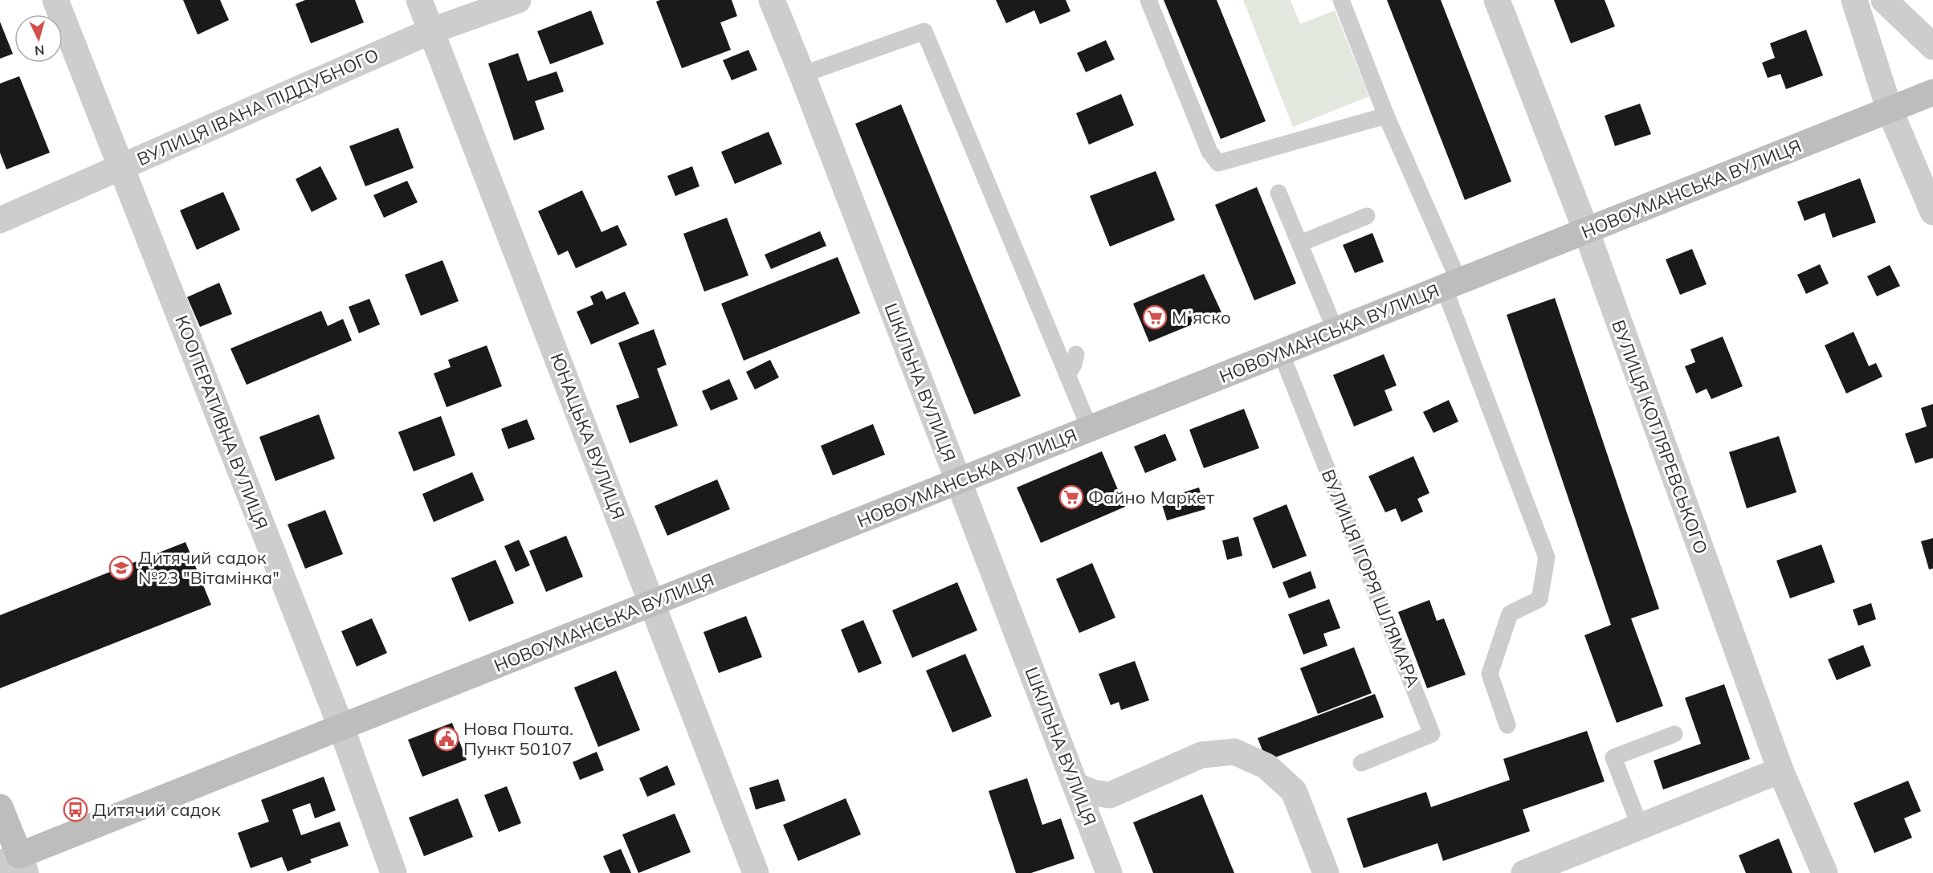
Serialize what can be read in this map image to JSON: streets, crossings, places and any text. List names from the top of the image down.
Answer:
{
  "streets": {
    "street": [
      "ВУЛИЦЯ ІВАНА ПІДДУБНОГО",
      "НОВОУМАНСЬКА ВУЛИЦЯ",
      "ШКІЛЬНА ВУЛИЦЯ",
      "КООПЕРАТИВНА ВУЛИЦЯ",
      "ЮНАЦЬКА ВУЛИЦЯ",
      "ВУЛИЦЯ КОТЛЯРЕВСЬКОГО"
    ],
    "lane": ["ВУЛИЦЯ ІГОРЯ ШЛЯМАРА"]
  },
  "crossings": [
    ["ВУЛИЦЯ ІВАНА ПІДДУБНОГО", "КООПЕРАТИВНА ВУЛИЦЯ"],
    ["ВУЛИЦЯ ІВАНА ПІДДУБНОГО", "ЮНАЦЬКА ВУЛИЦЯ"],
    ["НОВОУМАНСЬКА ВУЛИЦЯ", "ШКІЛЬНА ВУЛИЦЯ"],
    ["НОВОУМАНСЬКА ВУЛИЦЯ", "КООПЕРАТИВНА ВУЛИЦЯ"],
    ["НОВОУМАНСЬКА ВУЛИЦЯ", "ЮНАЦЬКА ВУЛИЦЯ"],
    ["НОВОУМАНСЬКА ВУЛИЦЯ", "ВУЛИЦЯ КОТЛЯРЕВСЬКОГО"],
    ["НОВОУМАНСЬКА ВУЛИЦЯ", "ВУЛИЦЯ ІГОРЯ ШЛЯМАРА"]
  ],
  "places": {
    "supermarket": ["Мʼяско", "Файно Маркет"],
    "school or university": ["Дитячий садок №23 \"Вітамінка\""],
    "public building": ["Нова Пошта. Пункт 50107"],
    "bus stop": ["Дитячий садок"]
  },
  "north": "bottom"
}
